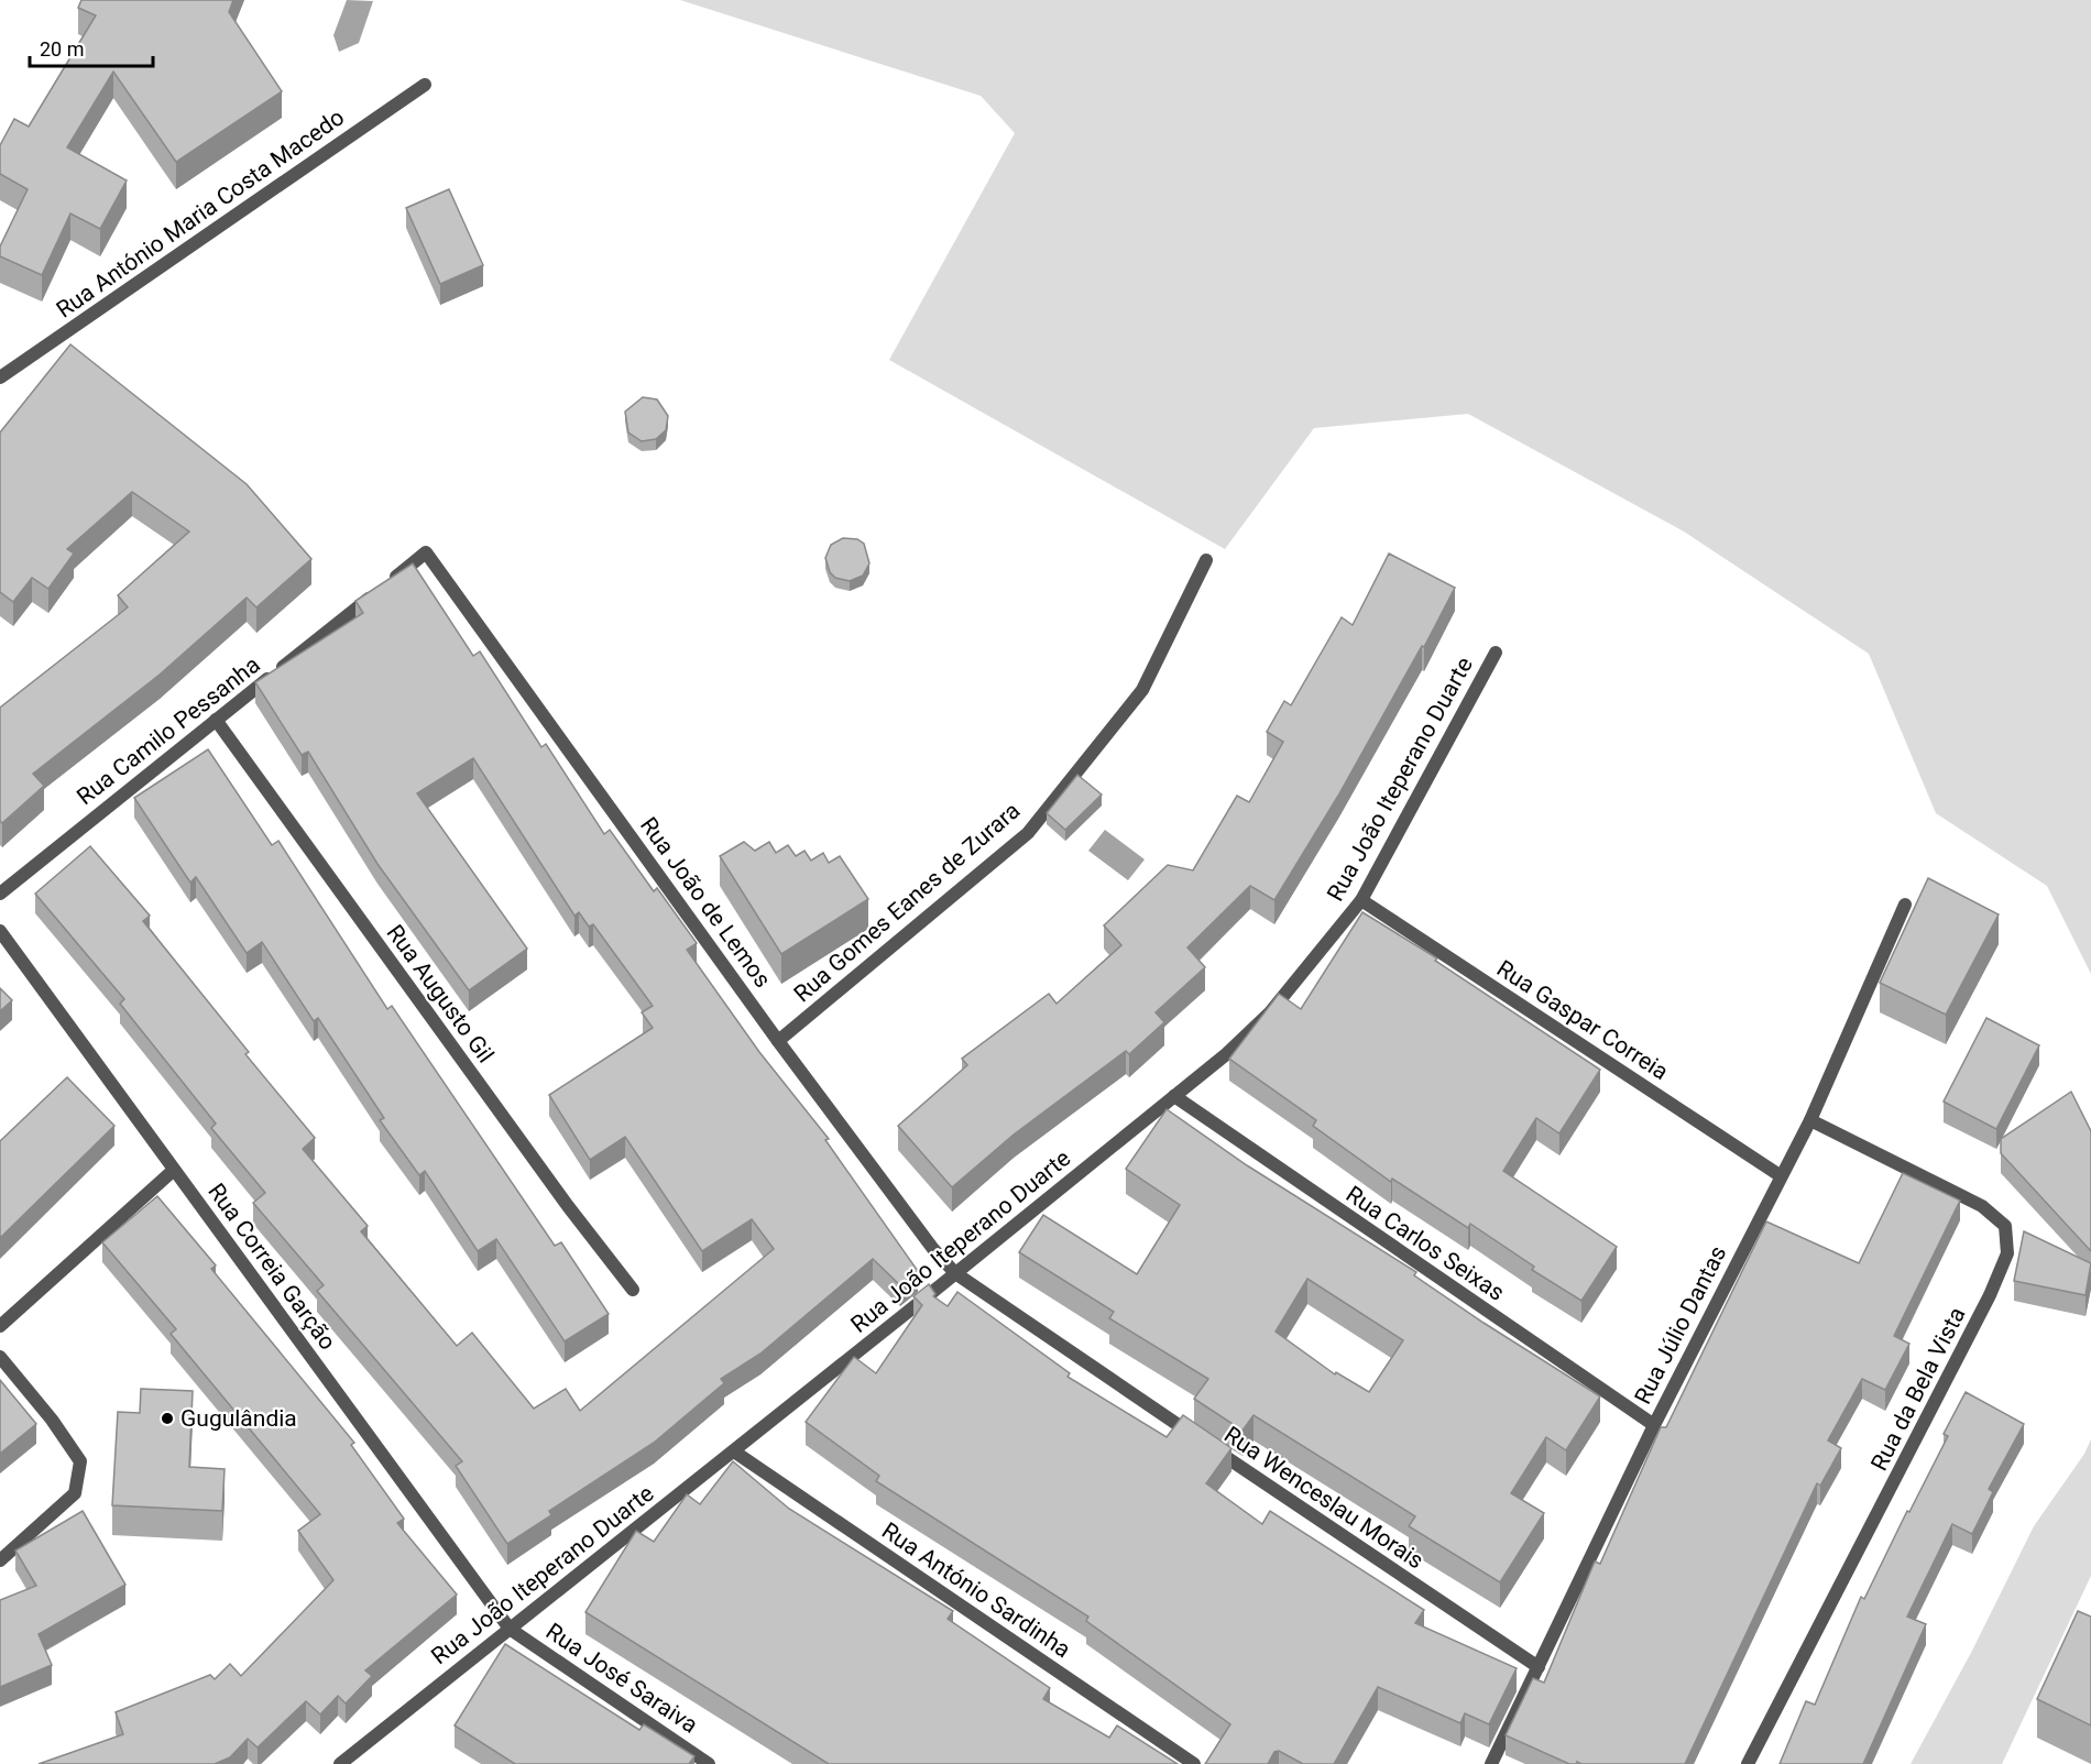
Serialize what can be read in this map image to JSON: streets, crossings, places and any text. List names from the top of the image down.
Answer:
{
  "streets": {
    "street": [
      "Rua António Maria Costa Macedo",
      "Rua Camilo Pessanha",
      "Rua João Iteperano Duarte",
      "Rua João de Lemos",
      "Rua Gomes Eanes de Zurara",
      "Rua Augusto Gil",
      "Rua Gaspar Correia",
      "Rua Carlos Seixas",
      "Rua Correia Garção",
      "Rua Júlio Dantas",
      "Rua da Bela Vista",
      "Rua Wenceslau Morais",
      "Rua António Sardinha",
      "Rua José Saraiva"
    ]
  },
  "crossings": [
    ["Rua Camilo Pessanha", "Rua João de Lemos"],
    ["Rua Camilo Pessanha", "Rua Augusto Gil"],
    ["Rua João Iteperano Duarte", "Rua João de Lemos"],
    ["Rua João Iteperano Duarte", "Rua Gaspar Correia"],
    ["Rua João Iteperano Duarte", "Rua Carlos Seixas"],
    ["Rua João Iteperano Duarte", "Rua Correia Garção"],
    ["Rua João Iteperano Duarte", "Rua Wenceslau Morais"],
    ["Rua João Iteperano Duarte", "Rua António Sardinha"],
    ["Rua João Iteperano Duarte", "Rua José Saraiva"],
    ["Rua João de Lemos", "Rua Gomes Eanes de Zurara"],
    ["Rua João de Lemos", "Rua Wenceslau Morais"],
    ["Rua Gaspar Correia", "Rua Júlio Dantas"],
    ["Rua Carlos Seixas", "Rua Júlio Dantas"],
    ["Rua Correia Garção", "Rua José Saraiva"],
    ["Rua Júlio Dantas", "Rua da Bela Vista"],
    ["Rua Júlio Dantas", "Rua Wenceslau Morais"]
  ],
  "places": ["Gugulândia"],
  "scale_bar": "20 m"
}
